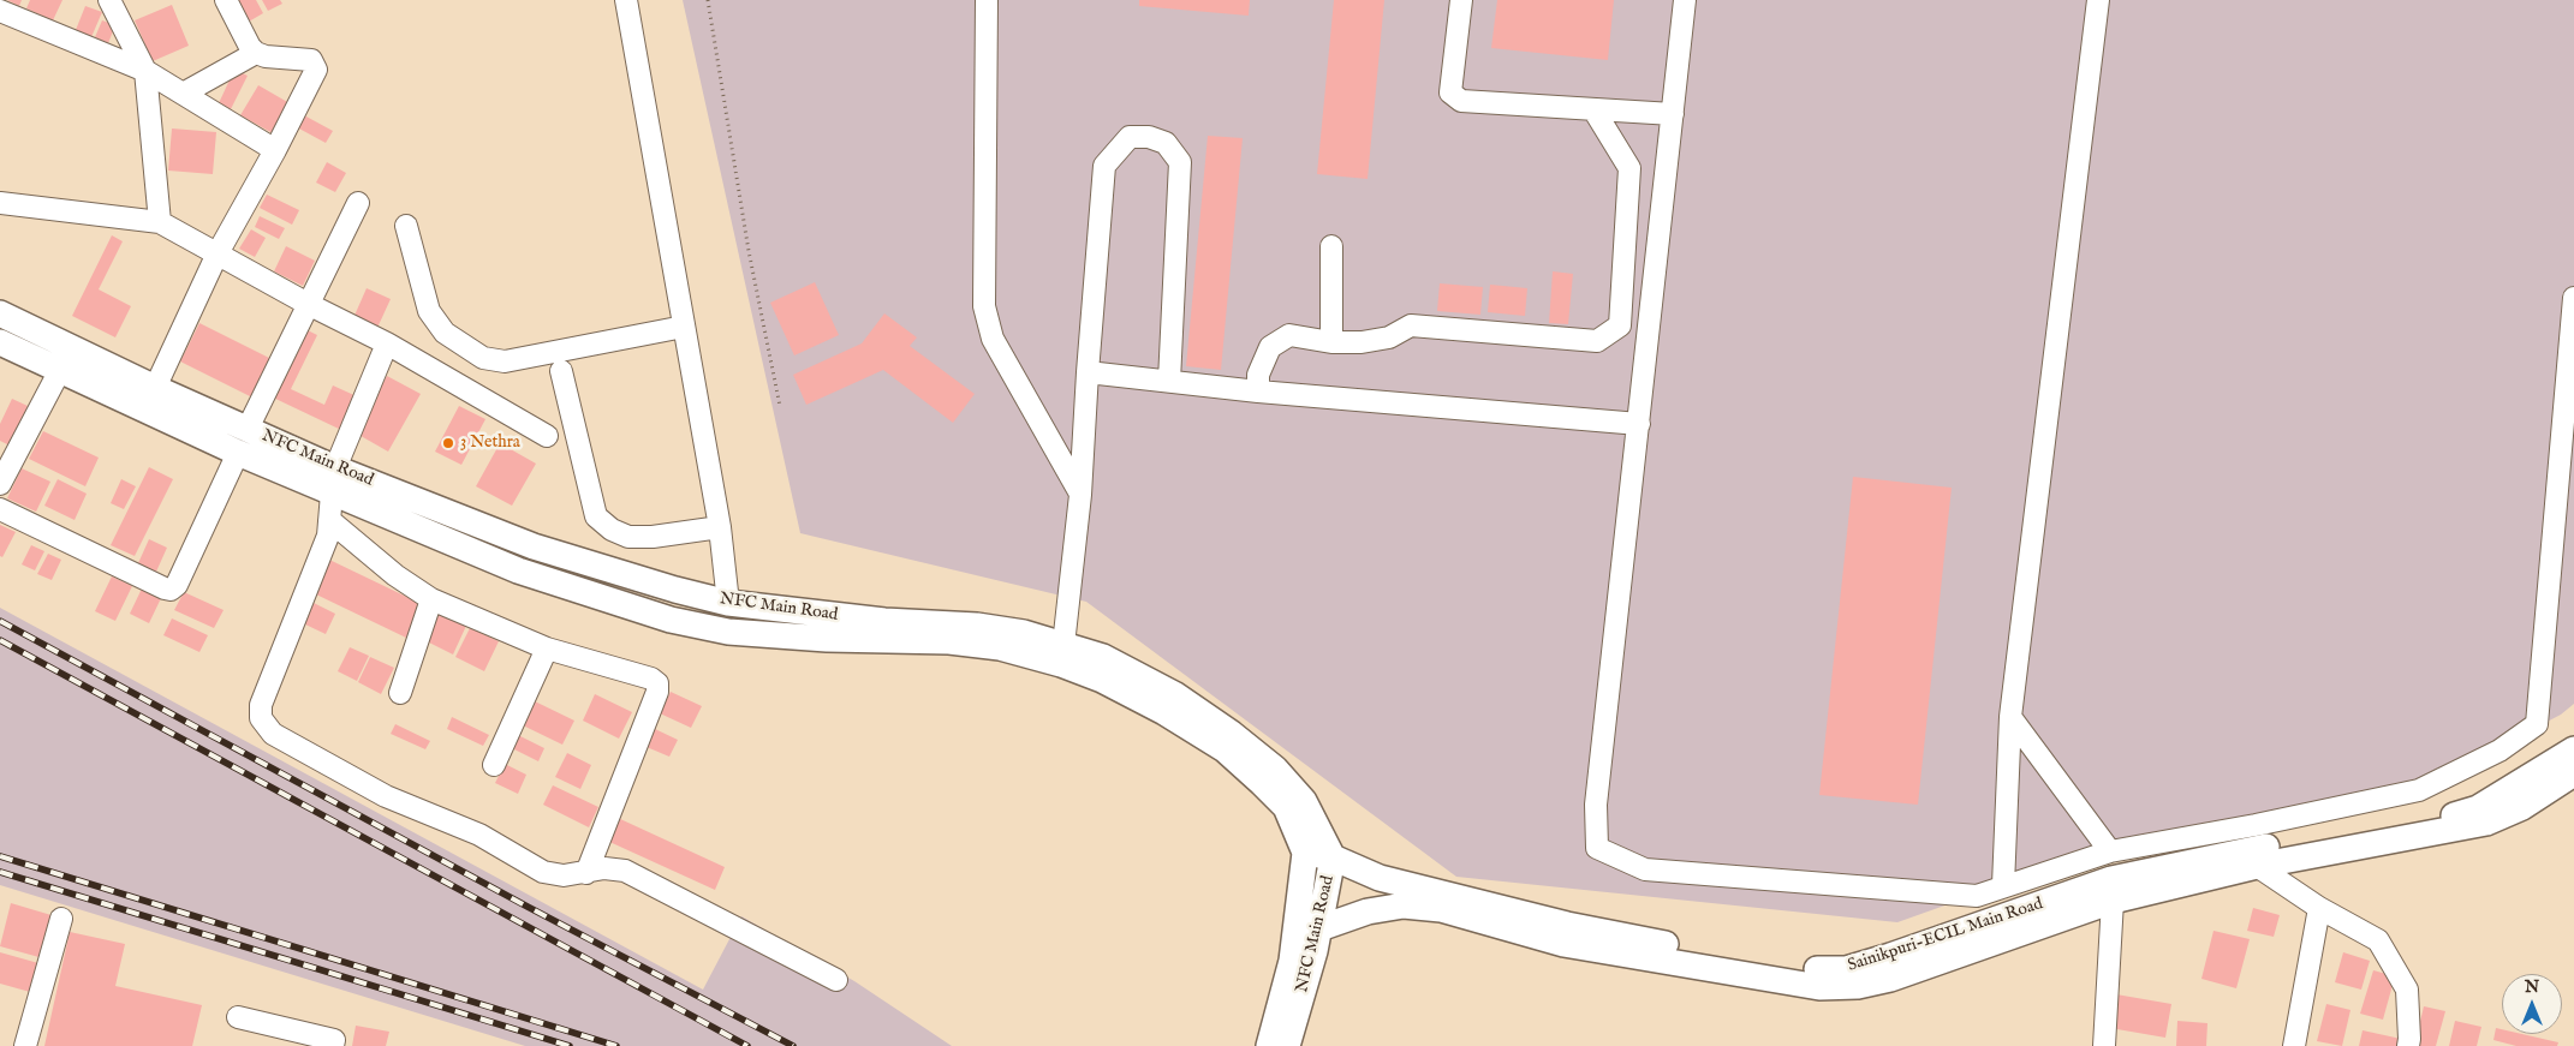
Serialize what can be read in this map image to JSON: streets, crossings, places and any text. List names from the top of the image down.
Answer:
{
  "streets": {
    "main road": ["NFC Main Road", "Sainikpuri-ECIL Main Road"]
  },
  "crossings": [
    ["NFC Main Road", "Sainikpuri-ECIL Main Road"]
  ],
  "places": ["3 Nethra"],
  "north": "top"
}
